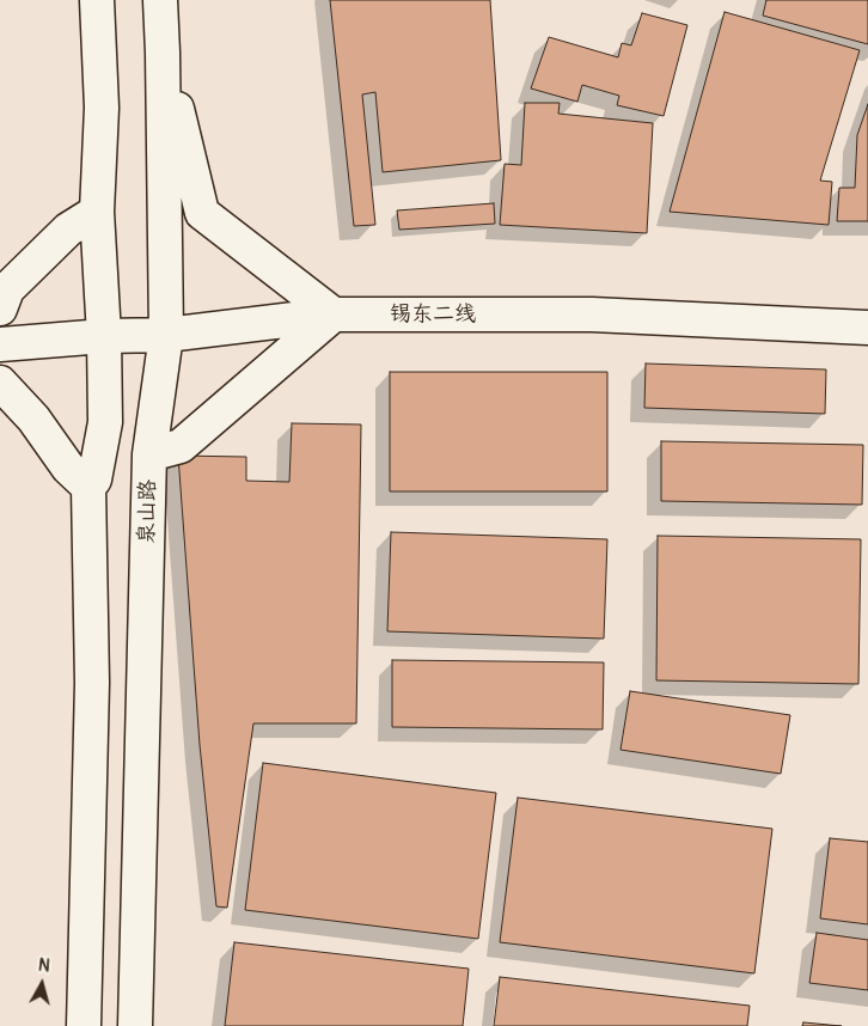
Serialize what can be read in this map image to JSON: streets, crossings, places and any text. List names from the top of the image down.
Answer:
{
  "streets": {
    "street": ["锡东二线", "泉山路"]
  },
  "crossings": [
    ["锡东二线", "泉山路"]
  ],
  "north": "top"
}
